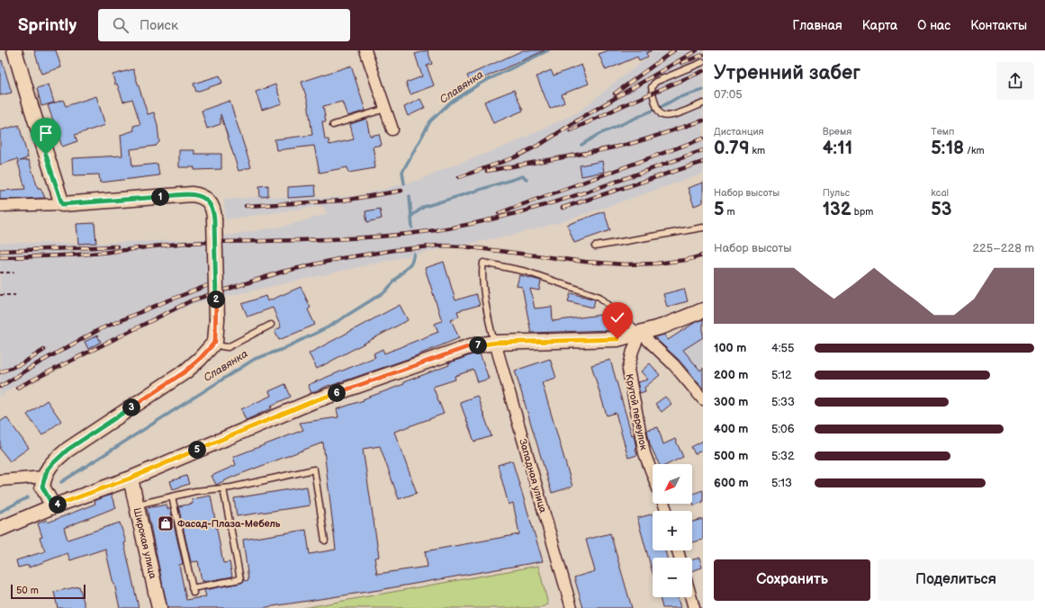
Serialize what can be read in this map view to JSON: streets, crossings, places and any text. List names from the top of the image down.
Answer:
{
  "streets": {
    "street": ["Крутой переулок", "Западная улица", "Широкая улица"]
  },
  "water": ["Славянка"],
  "places": {
    "shop": ["Фасад-Плаза-Мебель"]
  },
  "scale_bar": "50 m",
  "north": "bottom left",
  "page": {
    "header": "Sprintly",
    "search": "Поиск",
    "nav": [
      "Главная",
      "Карта",
      "О нас",
      "Контакты"
    ],
    "heading": ["Утренний забег", "07:05"],
    "stats": [
      ["Дистанция", "0.79 km"],
      ["Время", "4:11"],
      ["Темп", "5:18 /km"],
      ["Набор высоты", "5 m"],
      ["Пульс", "132 bpm"],
      ["kcal", "53"]
    ],
    "pins": [
      "1",
      "2",
      "7",
      "6",
      "3",
      "5",
      "4"
    ],
    "chart": ["Набор высоты", "225–228 m"],
    "list": [
      {
        "name": "100 m",
        "note": "4:55"
      },
      {
        "name": "200 m",
        "note": "5:12"
      },
      {
        "name": "300 m",
        "note": "5:33"
      },
      {
        "name": "400 m",
        "note": "5:06"
      },
      {
        "name": "500 m",
        "note": "5:32"
      },
      {
        "name": "600 m",
        "note": "5:13"
      }
    ],
    "map_buttons": ["+", "−"],
    "buttons": ["Сохранить", "Поделиться"],
    "scale": "50 m"
  }
}
